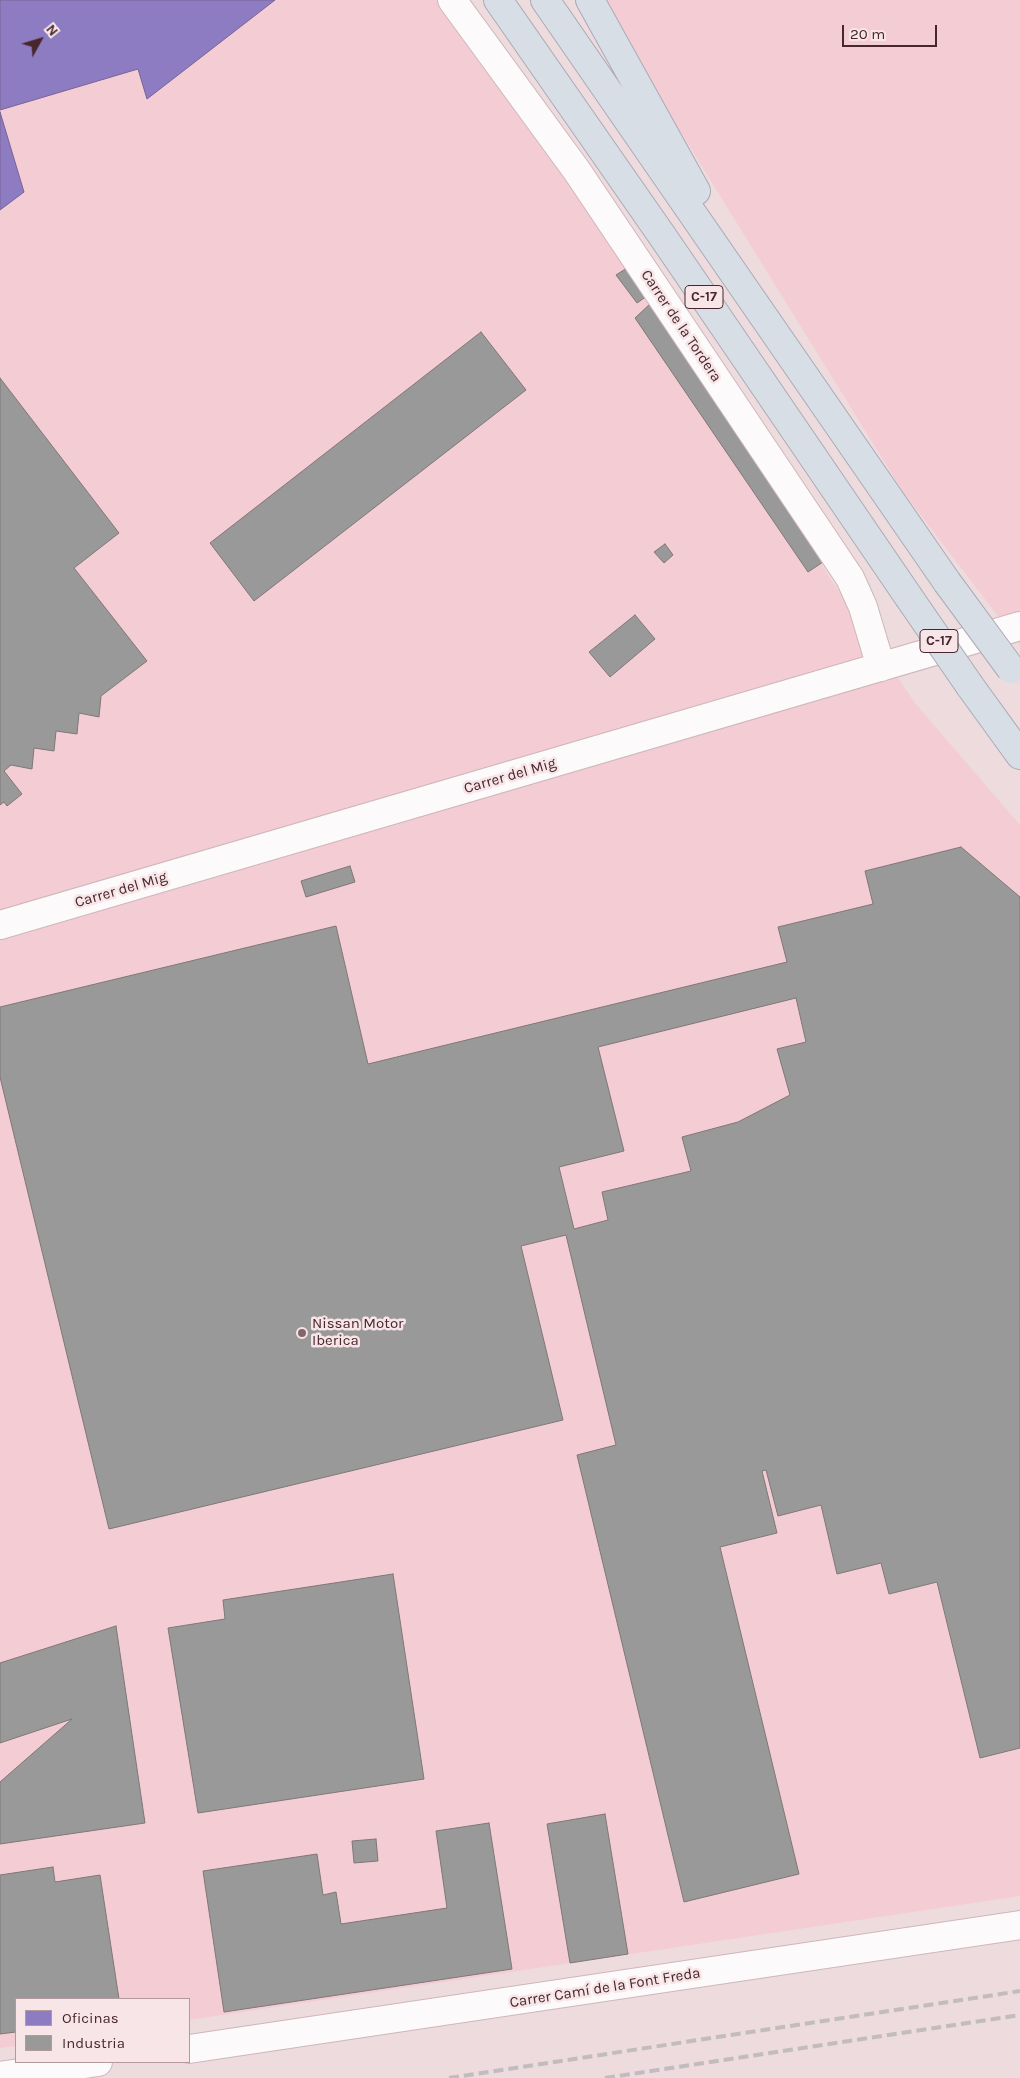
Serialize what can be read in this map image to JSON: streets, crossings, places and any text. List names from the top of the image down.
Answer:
{
  "streets": {
    "highway": ["C-17"],
    "street": ["Carrer de la Tordera", "Carrer del Mig", "Carrer Camí de la Font Freda"]
  },
  "crossings": [
    ["Carrer de la Tordera", "Carrer del Mig"]
  ],
  "places": ["Nissan Motor Iberica"],
  "legend": ["Oficinas", "Industria"],
  "scale_bar": "20 m",
  "north": "top right"
}
